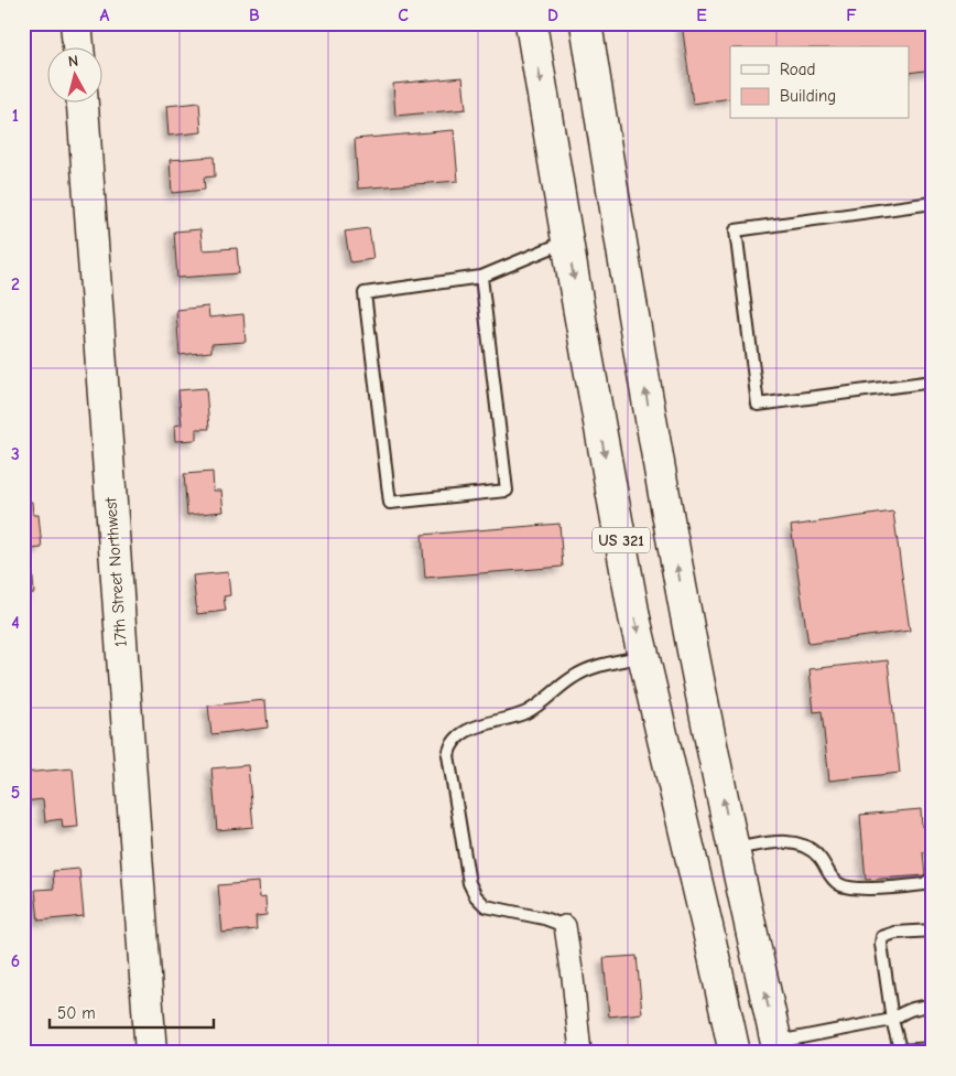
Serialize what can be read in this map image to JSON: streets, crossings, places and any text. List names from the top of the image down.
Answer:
{
  "streets": {
    "main road": ["US 321", "17th Street Northwest"]
  },
  "legend": ["Road", "Building"],
  "scale_bar": "50 m",
  "north": "top",
  "grid": {
    "columns": [
      "A",
      "B",
      "C",
      "D",
      "E",
      "F"
    ],
    "rows": [
      "1",
      "2",
      "3",
      "4",
      "5",
      "6"
    ]
  }
}
